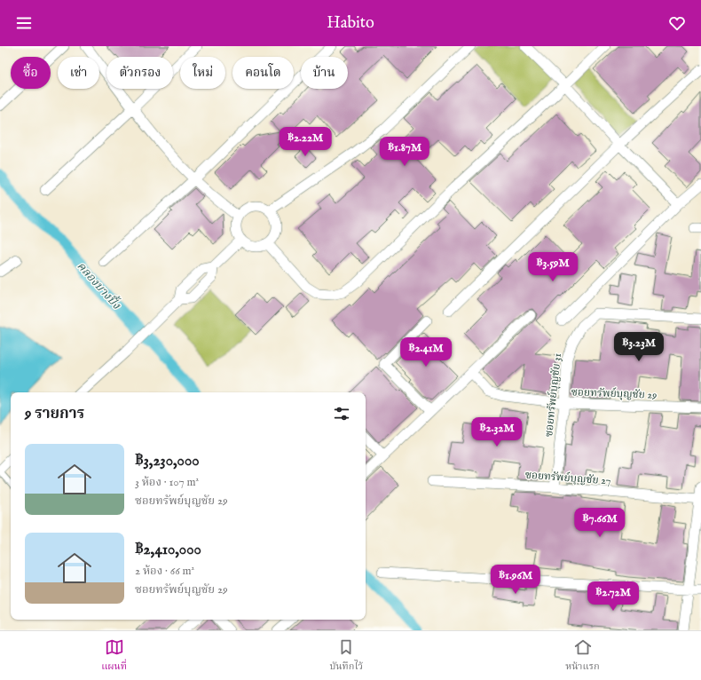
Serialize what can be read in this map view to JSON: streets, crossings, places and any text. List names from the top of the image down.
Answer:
{
  "streets": {
    "street": ["ซอยทรัพย์บุญชัย 29", "ซอยทรัพย์บุญชัย 31", "ซอยทรัพย์บุญชัย 27"]
  },
  "crossings": [
    ["ซอยทรัพย์บุญชัย 29", "ซอยทรัพย์บุญชัย 31"],
    ["ซอยทรัพย์บุญชัย 31", "ซอยทรัพย์บุญชัย 27"]
  ],
  "water": ["คลองบางปิ้ง"],
  "page": {
    "header": "Habito",
    "chip": [
      "ซื้อ",
      "เช่า",
      "ตัวกรอง",
      "ใหม่",
      "คอนโด",
      "บ้าน"
    ],
    "price": [
      "฿2.22M",
      "฿1.87M",
      "฿3.59M",
      "฿3.23M",
      "฿2.41M",
      "฿2.32M",
      "฿7.66M",
      "฿1.96M",
      "฿2.72M"
    ],
    "heading": "9 รายการ",
    "list": [
      {
        "name": "฿3,230,000",
        "note": "3 ห้อง · 107 m² · ซอยทรัพย์บุญชัย 29"
      },
      {
        "name": "฿2,410,000",
        "note": "2 ห้อง · 66 m² · ซอยทรัพย์บุญชัย 29"
      }
    ],
    "tabs": ["แผนที่", "บันทึกไว้", "หน้าแรก"]
  }
}
